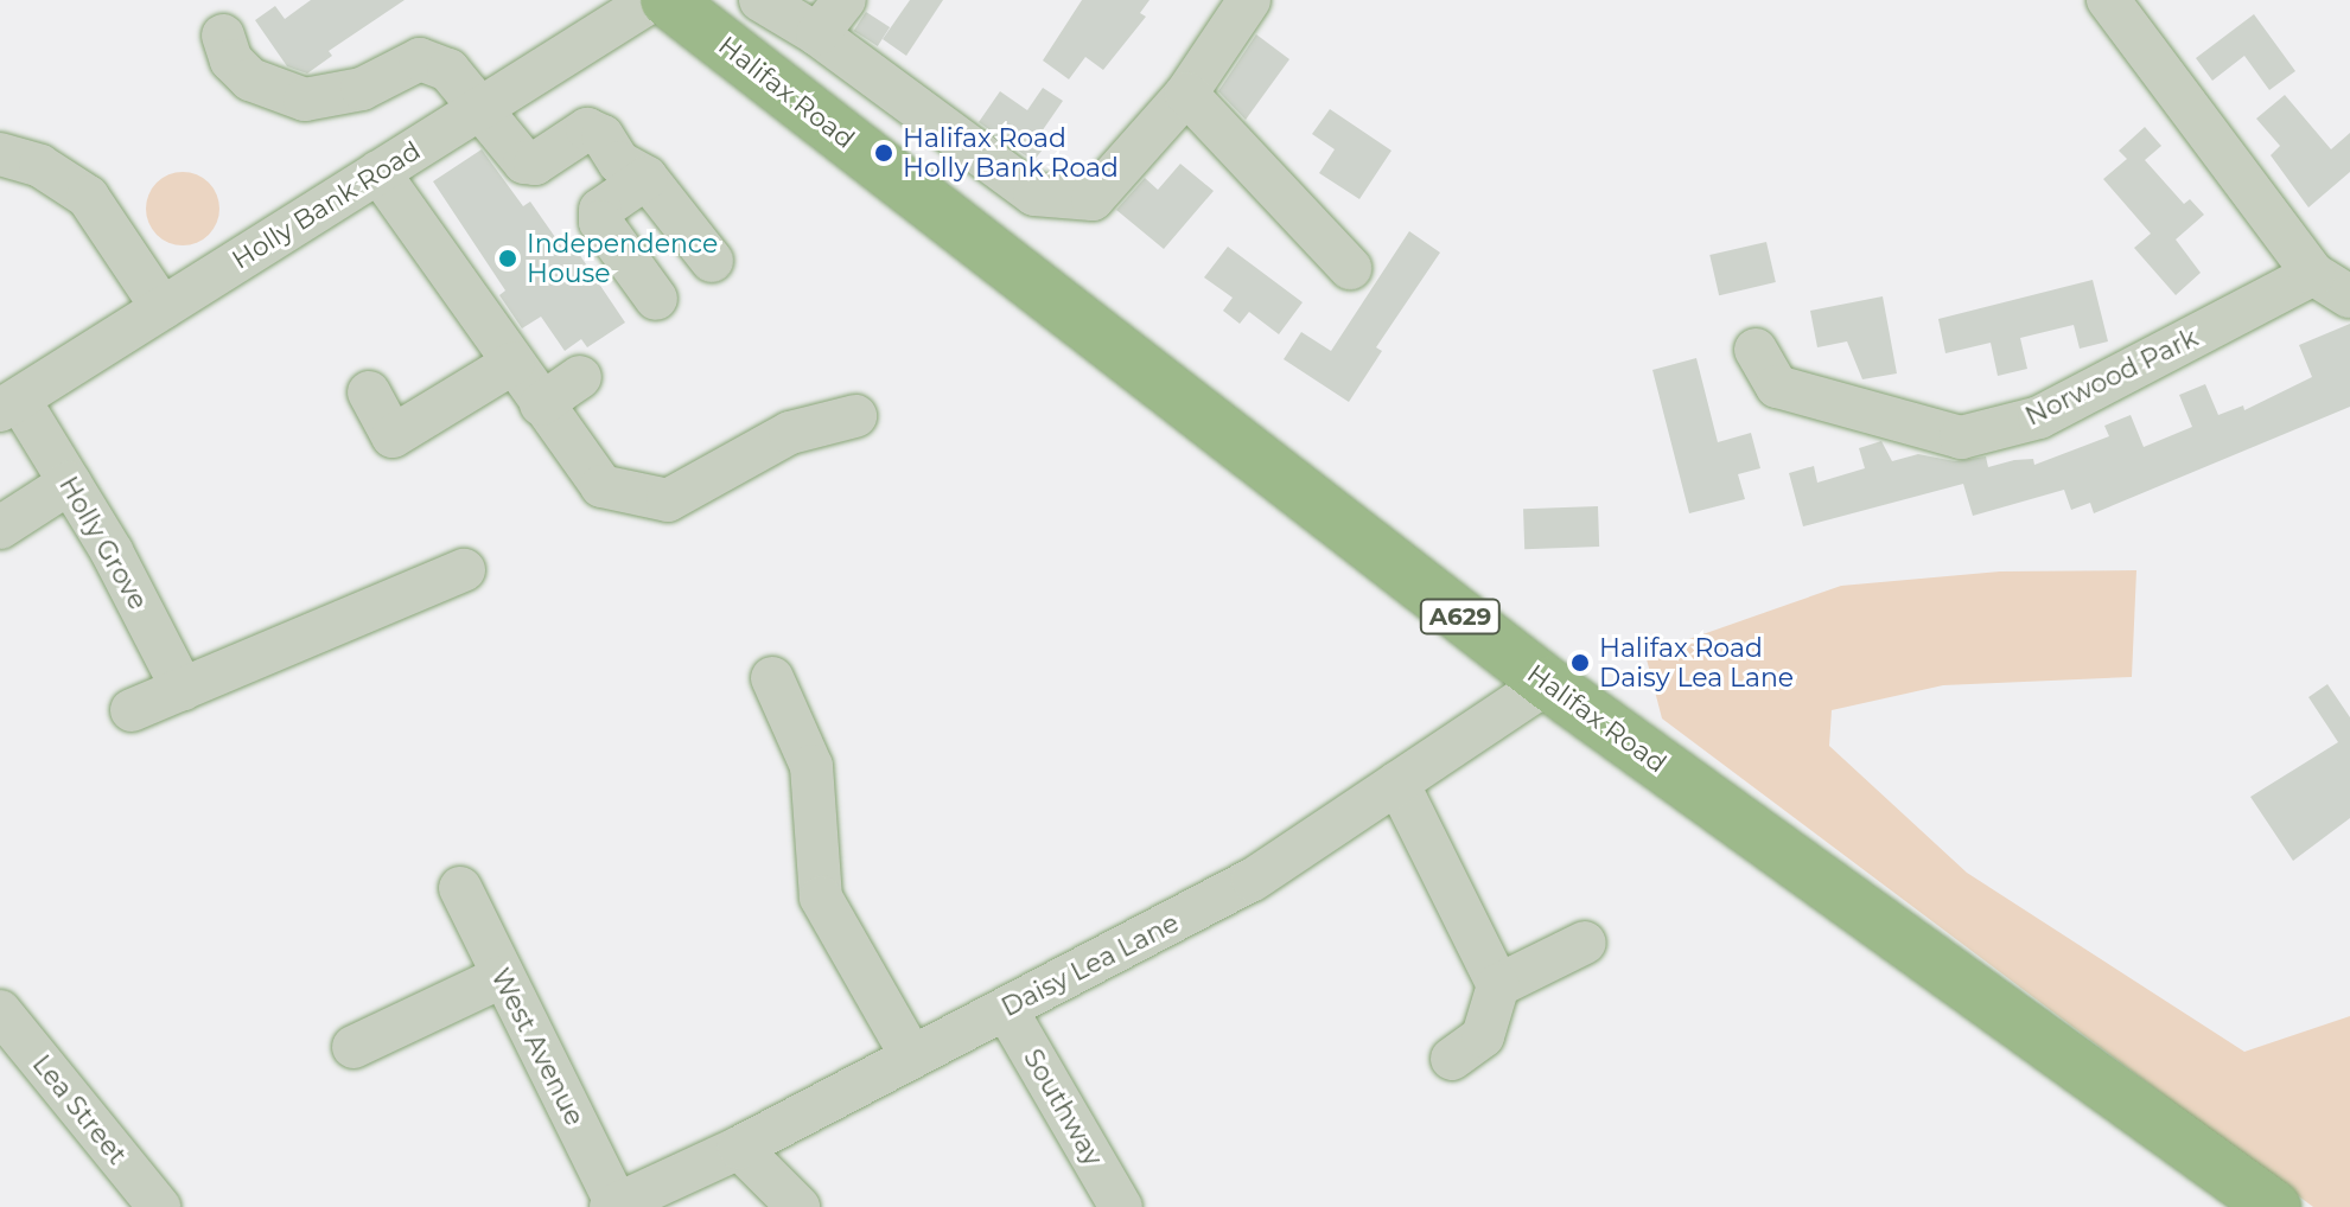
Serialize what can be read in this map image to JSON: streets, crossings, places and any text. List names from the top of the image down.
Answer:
{
  "streets": {
    "highway": ["Halifax Road", "A629"],
    "street": [
      "Holly Bank Road",
      "Norwood Park",
      "Holly Grove",
      "Daisy Lea Lane",
      "West Avenue",
      "Southway",
      "Lea Street"
    ]
  },
  "crossings": [
    ["Halifax Road", "Daisy Lea Lane"],
    ["Holly Bank Road", "Holly Grove"],
    ["Daisy Lea Lane", "West Avenue"],
    ["Daisy Lea Lane", "Southway"]
  ],
  "places": ["Halifax Road Holly Bank Road", "Independence House", "Halifax Road Daisy Lea Lane"]
}
